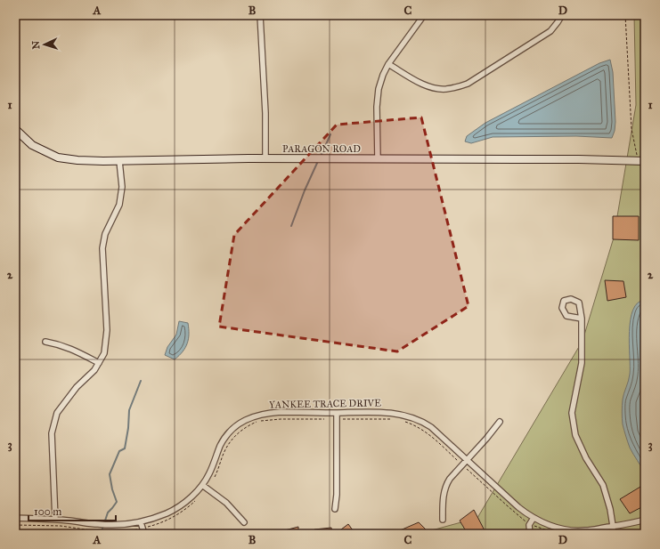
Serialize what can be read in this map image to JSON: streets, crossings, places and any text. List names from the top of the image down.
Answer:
{
  "streets": {
    "street": ["PARAGON ROAD", "YANKEE TRACE DRIVE"]
  },
  "scale_bar": "100 m",
  "north": "left",
  "grid": {
    "columns": [
      "A",
      "B",
      "C",
      "D"
    ],
    "rows": ["1", "2", "3"]
  }
}
